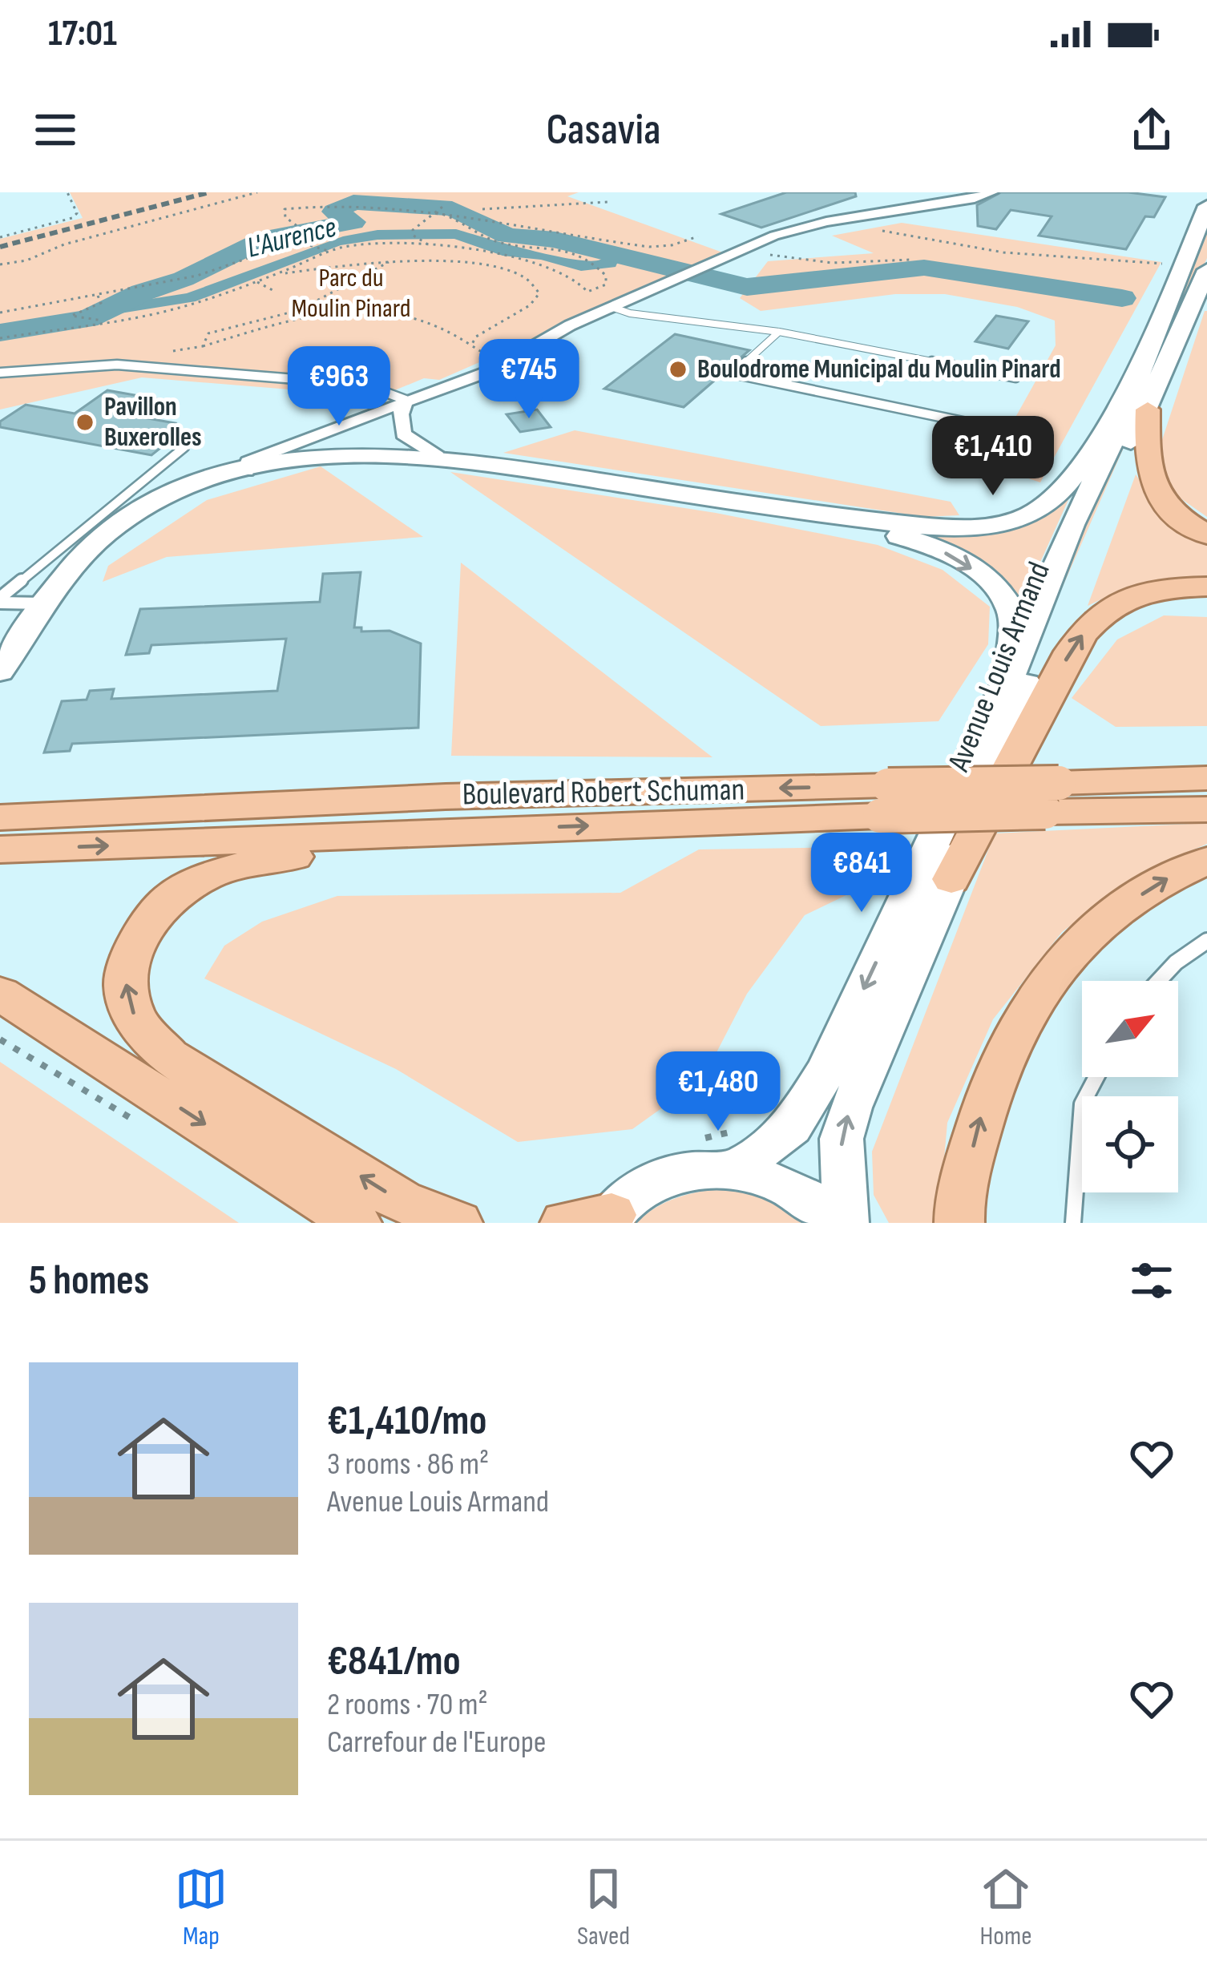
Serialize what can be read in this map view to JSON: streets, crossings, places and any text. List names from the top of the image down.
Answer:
{
  "streets": {
    "main road": ["Avenue Louis Armand", "Boulevard Robert Schuman"]
  },
  "water": ["L'Aurence"],
  "parks": ["Parc du Moulin Pinard"],
  "places": ["Boulodrome Municipal du Moulin Pinard", "Pavillon Buxerolles"],
  "north": "top right",
  "page": {
    "status": "17:01",
    "header": "Casavia",
    "price": [
      "€745",
      "€963",
      "€1,410",
      "€841",
      "€1,480"
    ],
    "heading": "5 homes",
    "list": [
      {
        "name": "€1,410/mo",
        "note": "3 rooms · 86 m² · Avenue Louis Armand"
      },
      {
        "name": "€841/mo",
        "note": "2 rooms · 70 m² · Carrefour de l'Europe"
      }
    ],
    "tabs": ["Map", "Saved", "Home"]
  }
}
